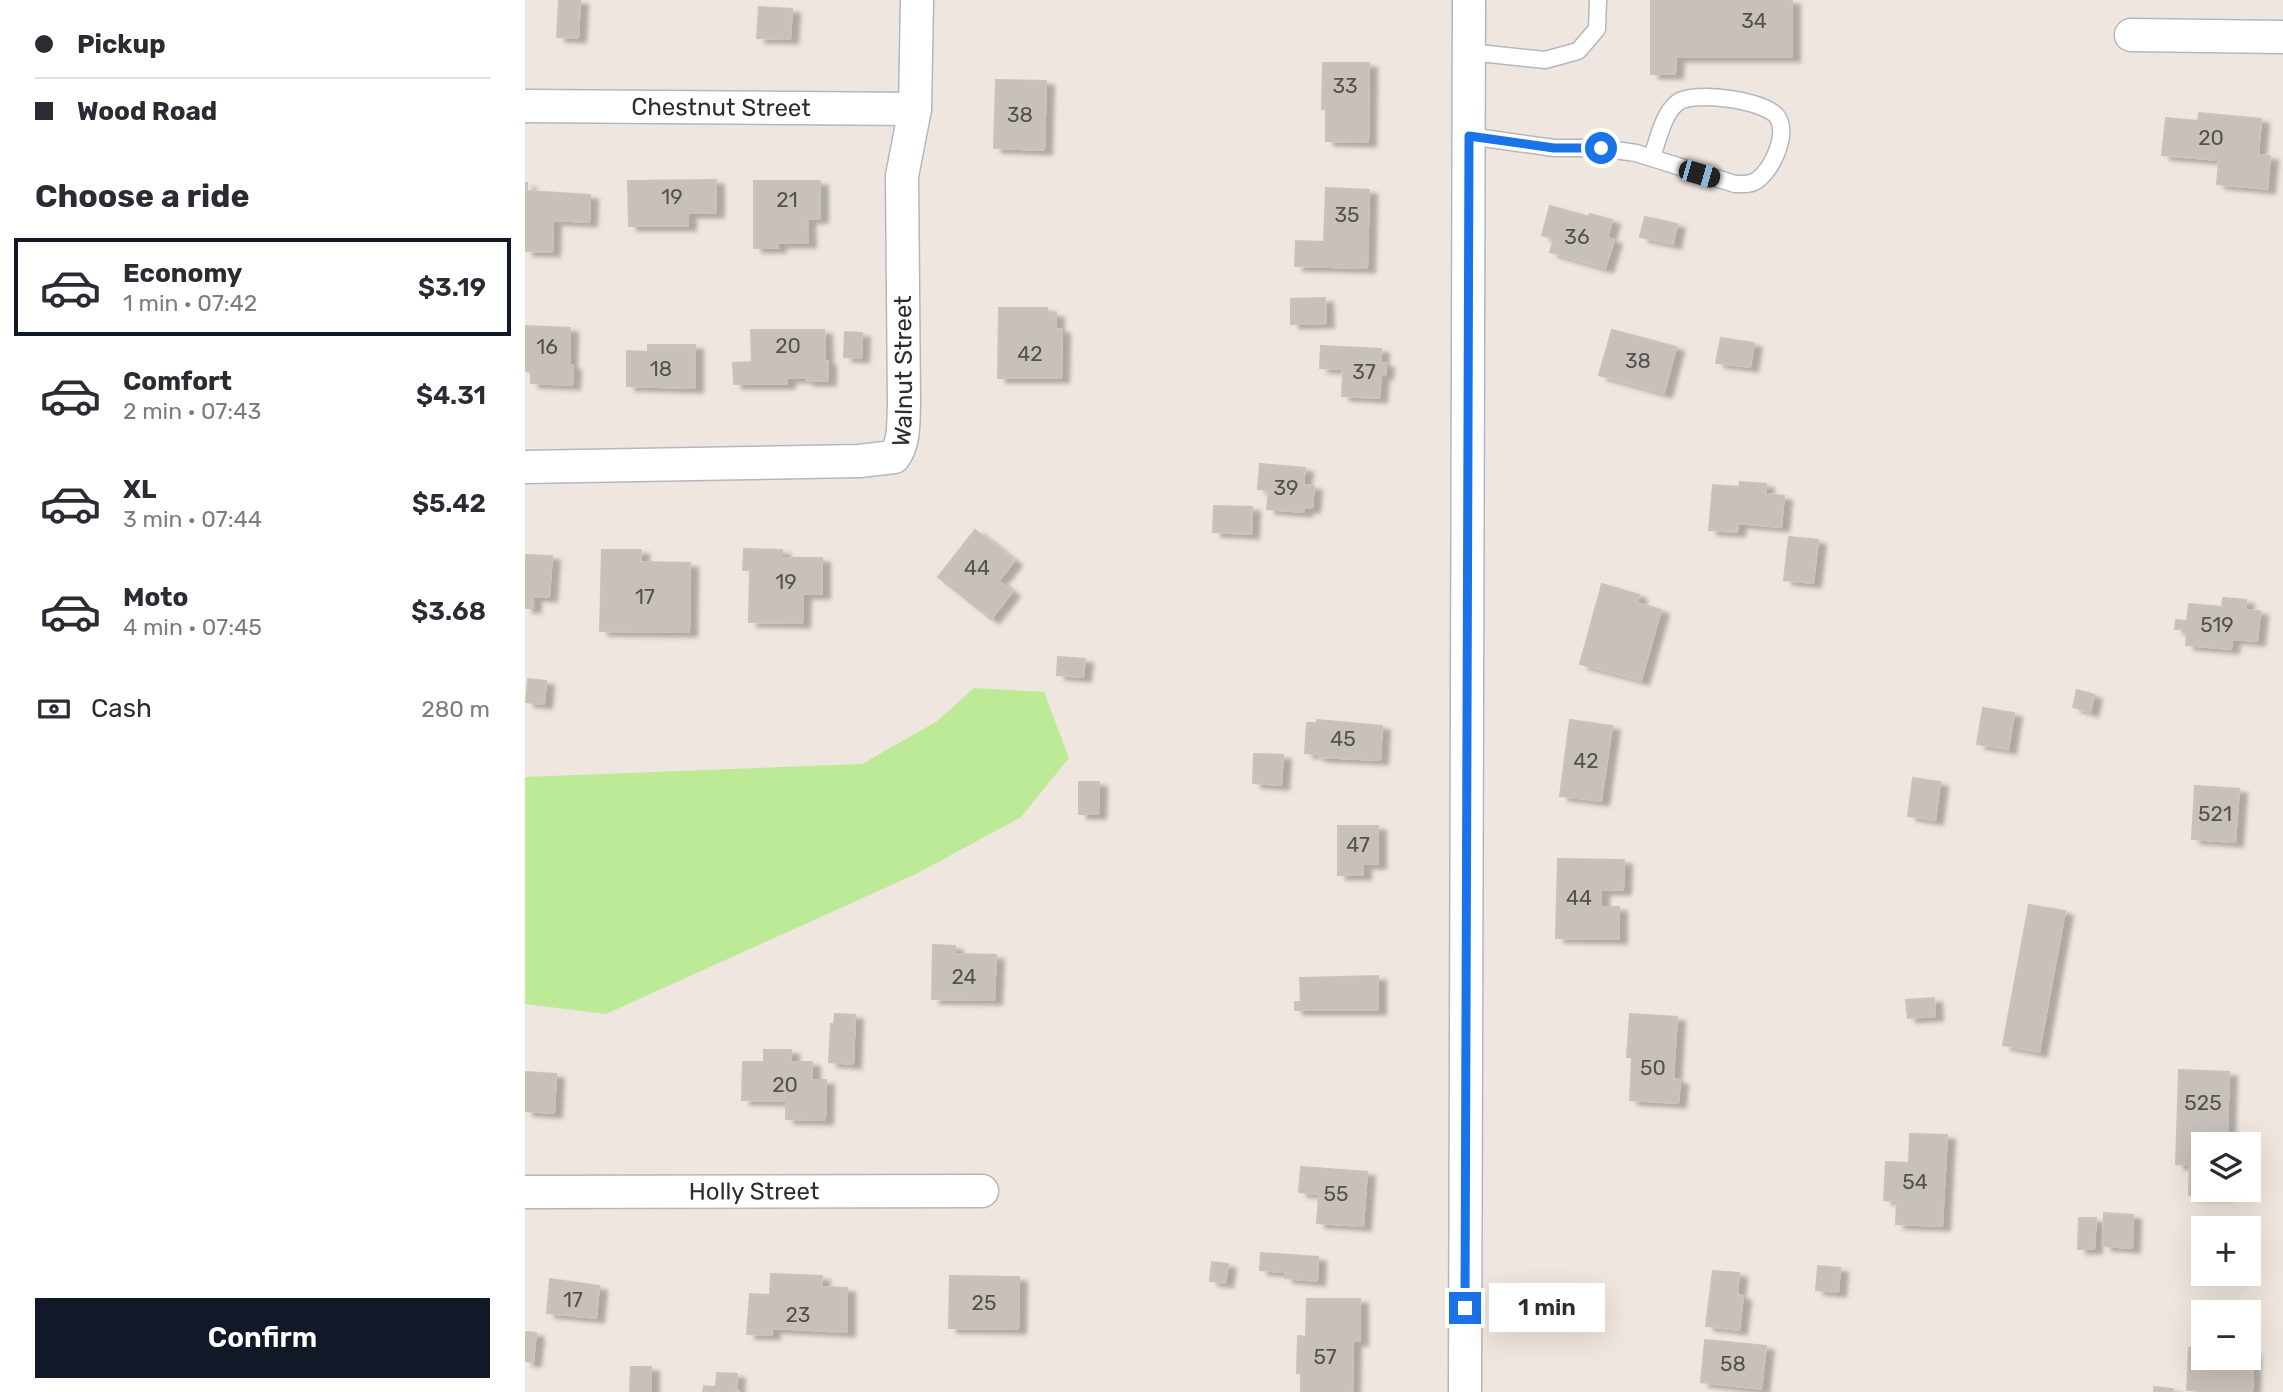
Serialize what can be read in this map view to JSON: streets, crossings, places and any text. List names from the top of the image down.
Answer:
{
  "streets": {
    "street": ["Chestnut Street", "Walnut Street", "Holly Street"]
  },
  "crossings": [
    ["Chestnut Street", "Walnut Street"]
  ],
  "house_numbers": [
    "34",
    "33",
    "38",
    "20",
    "19",
    "21",
    "35",
    "36",
    "20",
    "16",
    "42",
    "38",
    "18",
    "37",
    "39",
    "44",
    "19",
    "17",
    "519",
    "45",
    "42",
    "521",
    "47",
    "44",
    "24",
    "50",
    "20",
    "525",
    "54",
    "55",
    "17",
    "25",
    "23",
    "57",
    "58"
  ],
  "page": {
    "banner": ["Pickup", "Wood Road"],
    "heading": "Choose a ride",
    "list": [
      {
        "name": "Economy",
        "note": "1 min · 07:42",
        "value": "$3.19"
      },
      {
        "name": "Comfort",
        "note": "2 min · 07:43",
        "value": "$4.31"
      },
      {
        "name": "XL",
        "note": "3 min · 07:44",
        "value": "$5.42"
      },
      {
        "name": "Moto",
        "note": "4 min · 07:45",
        "value": "$3.68"
      }
    ],
    "pay": ["Cash", "280 m"],
    "map_buttons": ["+", "−"],
    "bubble": "1 min",
    "buttons": "Confirm"
  }
}
